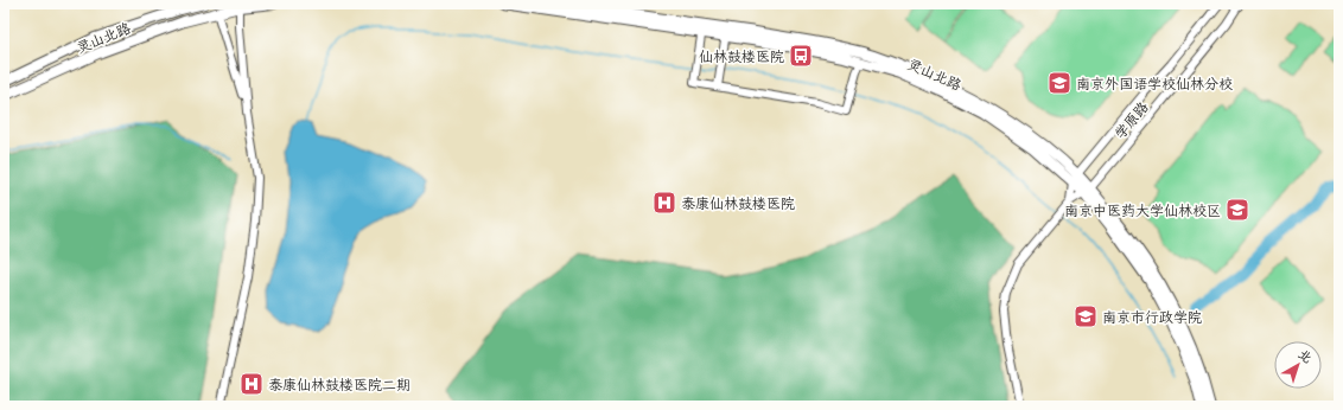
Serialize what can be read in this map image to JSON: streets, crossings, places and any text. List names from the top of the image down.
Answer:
{
  "streets": {
    "main road": ["灵山北路"],
    "street": ["学原路"]
  },
  "crossings": [
    ["灵山北路", "学原路"]
  ],
  "places": {
    "bus stop": ["仙林鼓楼医院"],
    "school or university": ["南京外国语学校仙林分校", "南京中医药大学仙林校区", "南京市行政学院"],
    "hospital": ["泰康仙林鼓楼医院", "泰康仙林鼓楼医院二期"]
  },
  "north": "top right"
}
